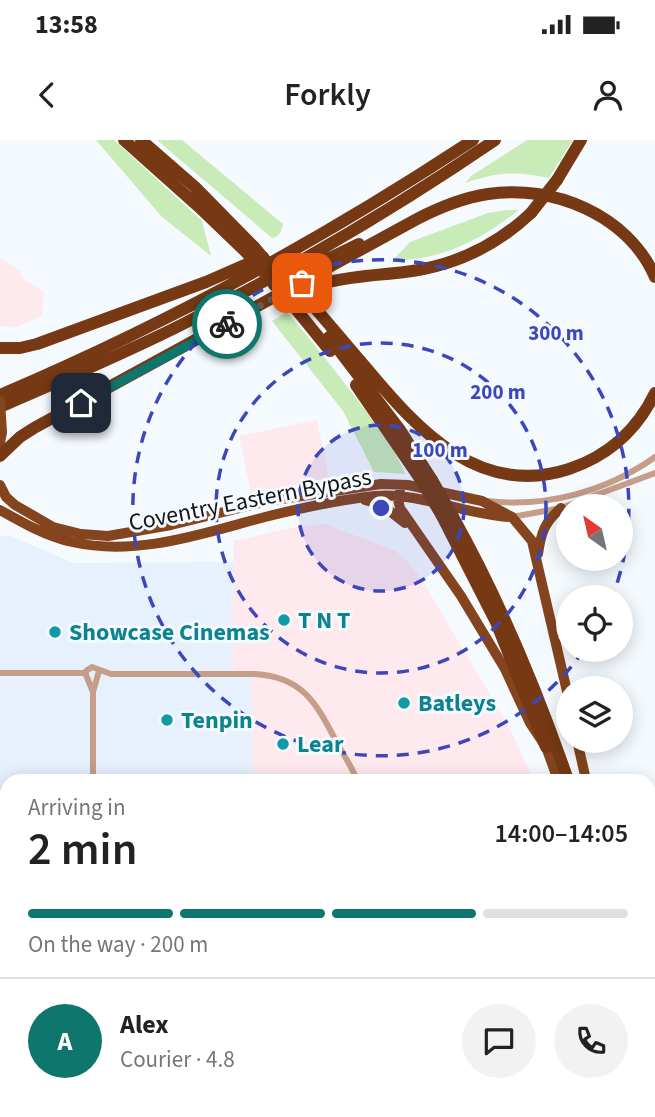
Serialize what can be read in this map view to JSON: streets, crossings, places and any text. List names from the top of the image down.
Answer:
{
  "streets": {
    "highway": ["Coventry Eastern Bypass"]
  },
  "places": [
    "T N T",
    "Showcase Cinemas",
    "Batleys",
    "Tenpin",
    "Lear"
  ],
  "north": "top left",
  "page": {
    "status": "13:58",
    "header": "Forkly",
    "heading": ["2 min", "Arriving in", "14:00–14:05"],
    "panel": ["Alex", "Courier · 4.8"],
    "bar": "On the way · 200 m",
    "round": "A"
  },
  "rings": ["300 m", "200 m", "100 m"]
}
